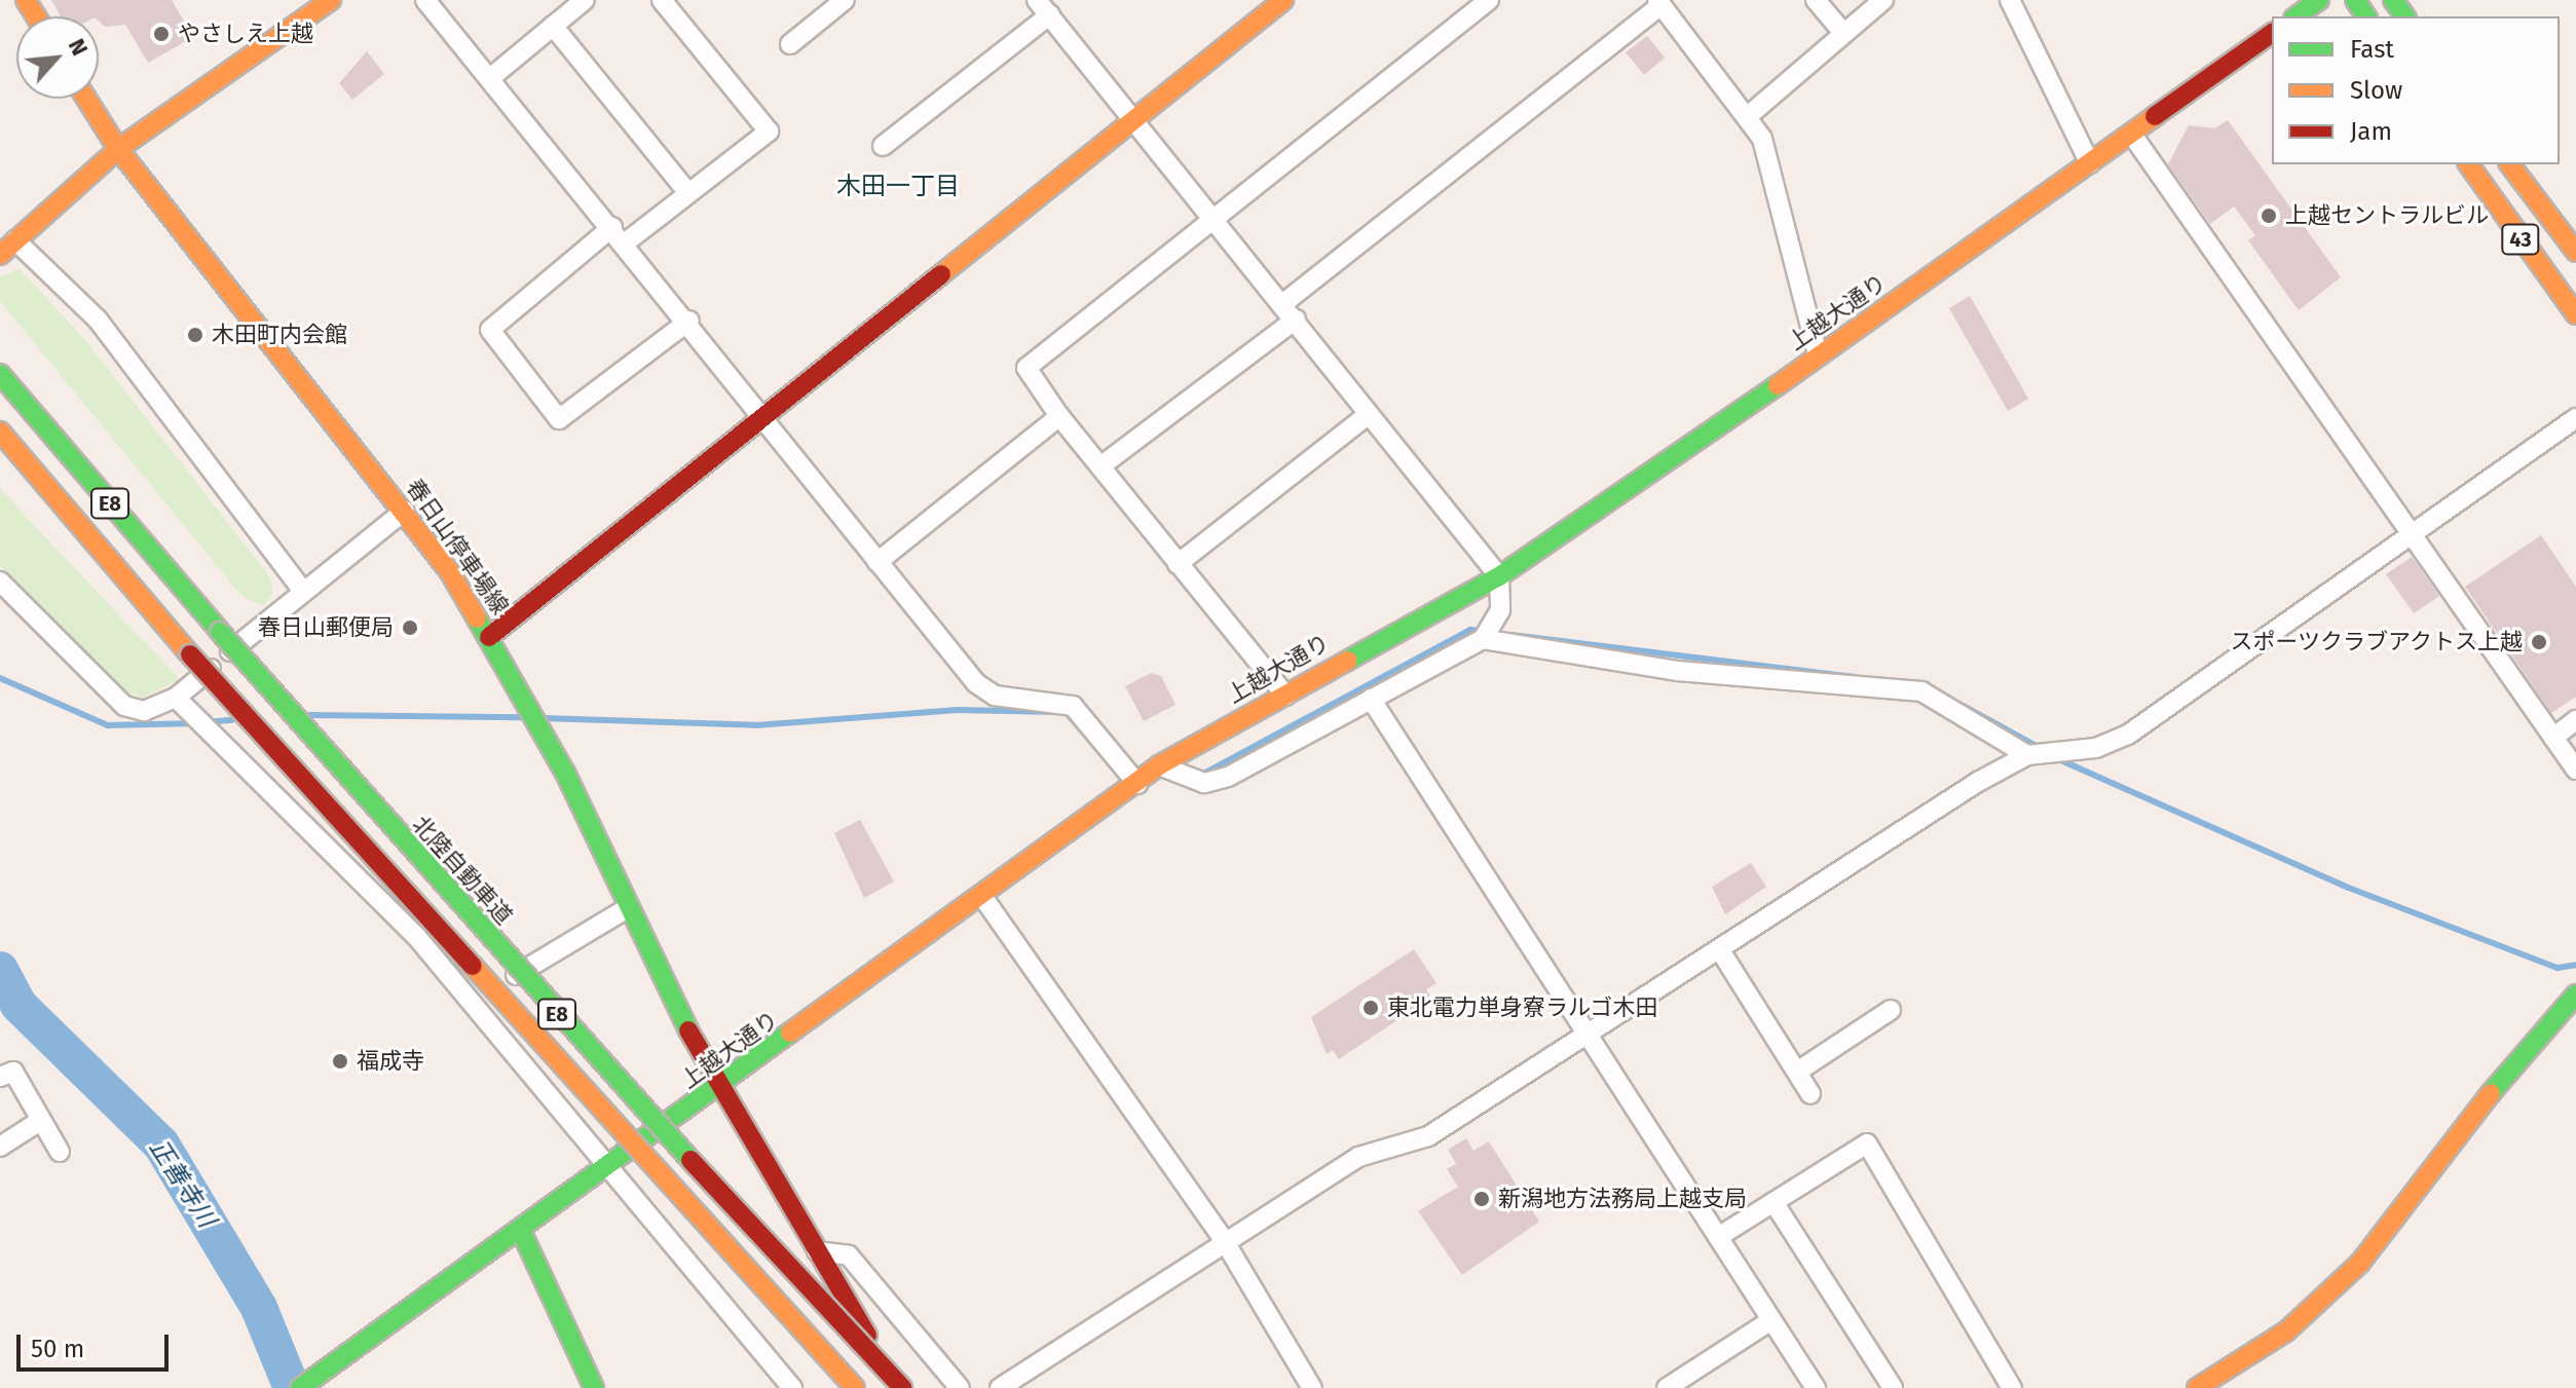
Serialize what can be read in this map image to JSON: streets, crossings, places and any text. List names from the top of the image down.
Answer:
{
  "streets": {
    "main road": [
      "43",
      "上越大通り",
      "E8",
      "春日山停車場線",
      "北陸自動車道"
    ]
  },
  "crossings": [
    ["上越大通り", "春日山停車場線"],
    ["春日山停車場線", "北陸自動車道"]
  ],
  "districts": ["木田一丁目"],
  "water": ["正善寺川"],
  "places": [
    "やさしえ上越",
    "上越セントラルビル",
    "木田町内会館",
    "春日山郵便局",
    "スポーツクラブアクトス上越",
    "東北電力単身寮ラルゴ木田",
    "福成寺",
    "新潟地方法務局上越支局"
  ],
  "legend": ["Fast", "Slow", "Jam"],
  "scale_bar": "50 m",
  "north": "top right"
}
